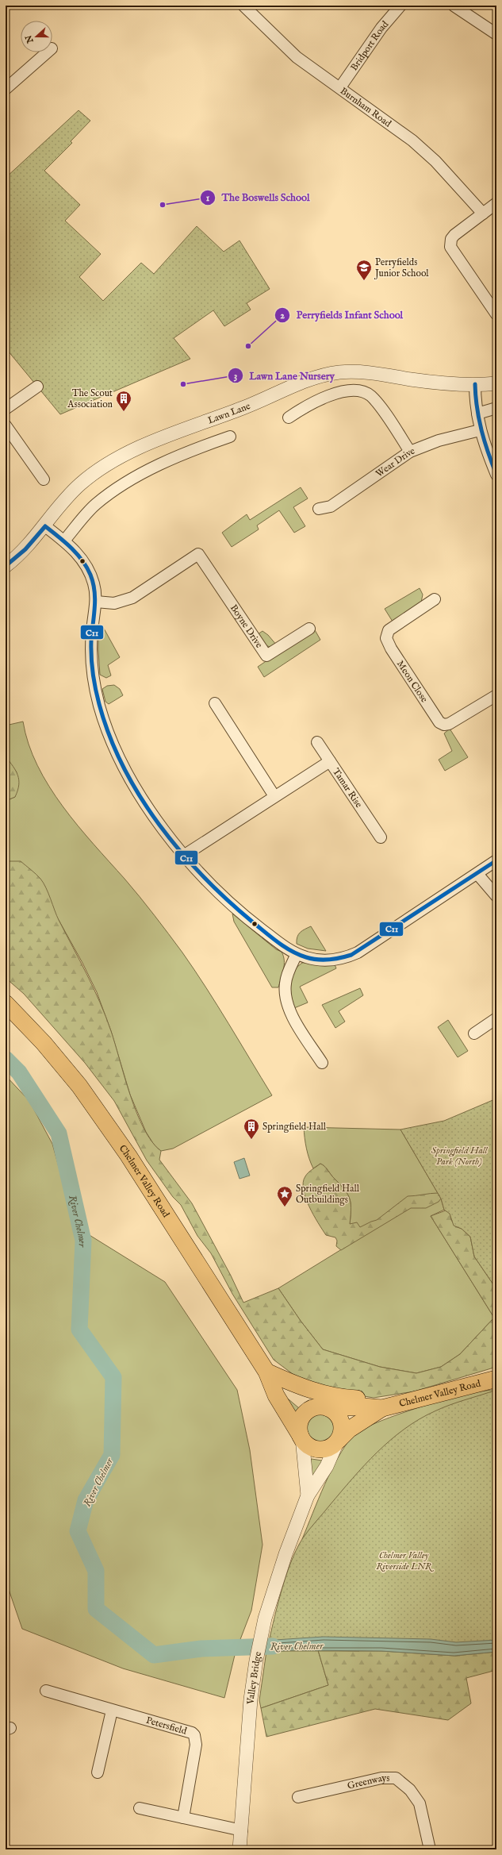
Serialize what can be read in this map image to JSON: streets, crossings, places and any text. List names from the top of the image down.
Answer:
{
  "streets": {
    "main road": ["Chelmer Valley Road"],
    "street": [
      "Bridport Road",
      "Burnham Road",
      "Lawn Lane",
      "Wear Drive",
      "Boyne Drive",
      "Meon Close",
      "Tamar Rise",
      "Valley Bridge",
      "Petersfield",
      "Greenways"
    ]
  },
  "crossings": [
    ["Bridport Road", "Burnham Road"],
    ["Chelmer Valley Road", "Valley Bridge"]
  ],
  "water": ["River Chelmer"],
  "parks": ["Springfield Hall Park (North)", "Chelmer Valley Riverside LNR"],
  "places": {
    "other": ["The Boswells School", "Perryfields Infant School", "Lawn Lane Nursery"],
    "school or university": ["Perryfields Junior School"],
    "building": ["The Scout Association", "Springfield Hall"],
    "place": ["Springfield Hall Outbuildings"]
  },
  "lines": ["transit line C11"],
  "north": "left"
}
